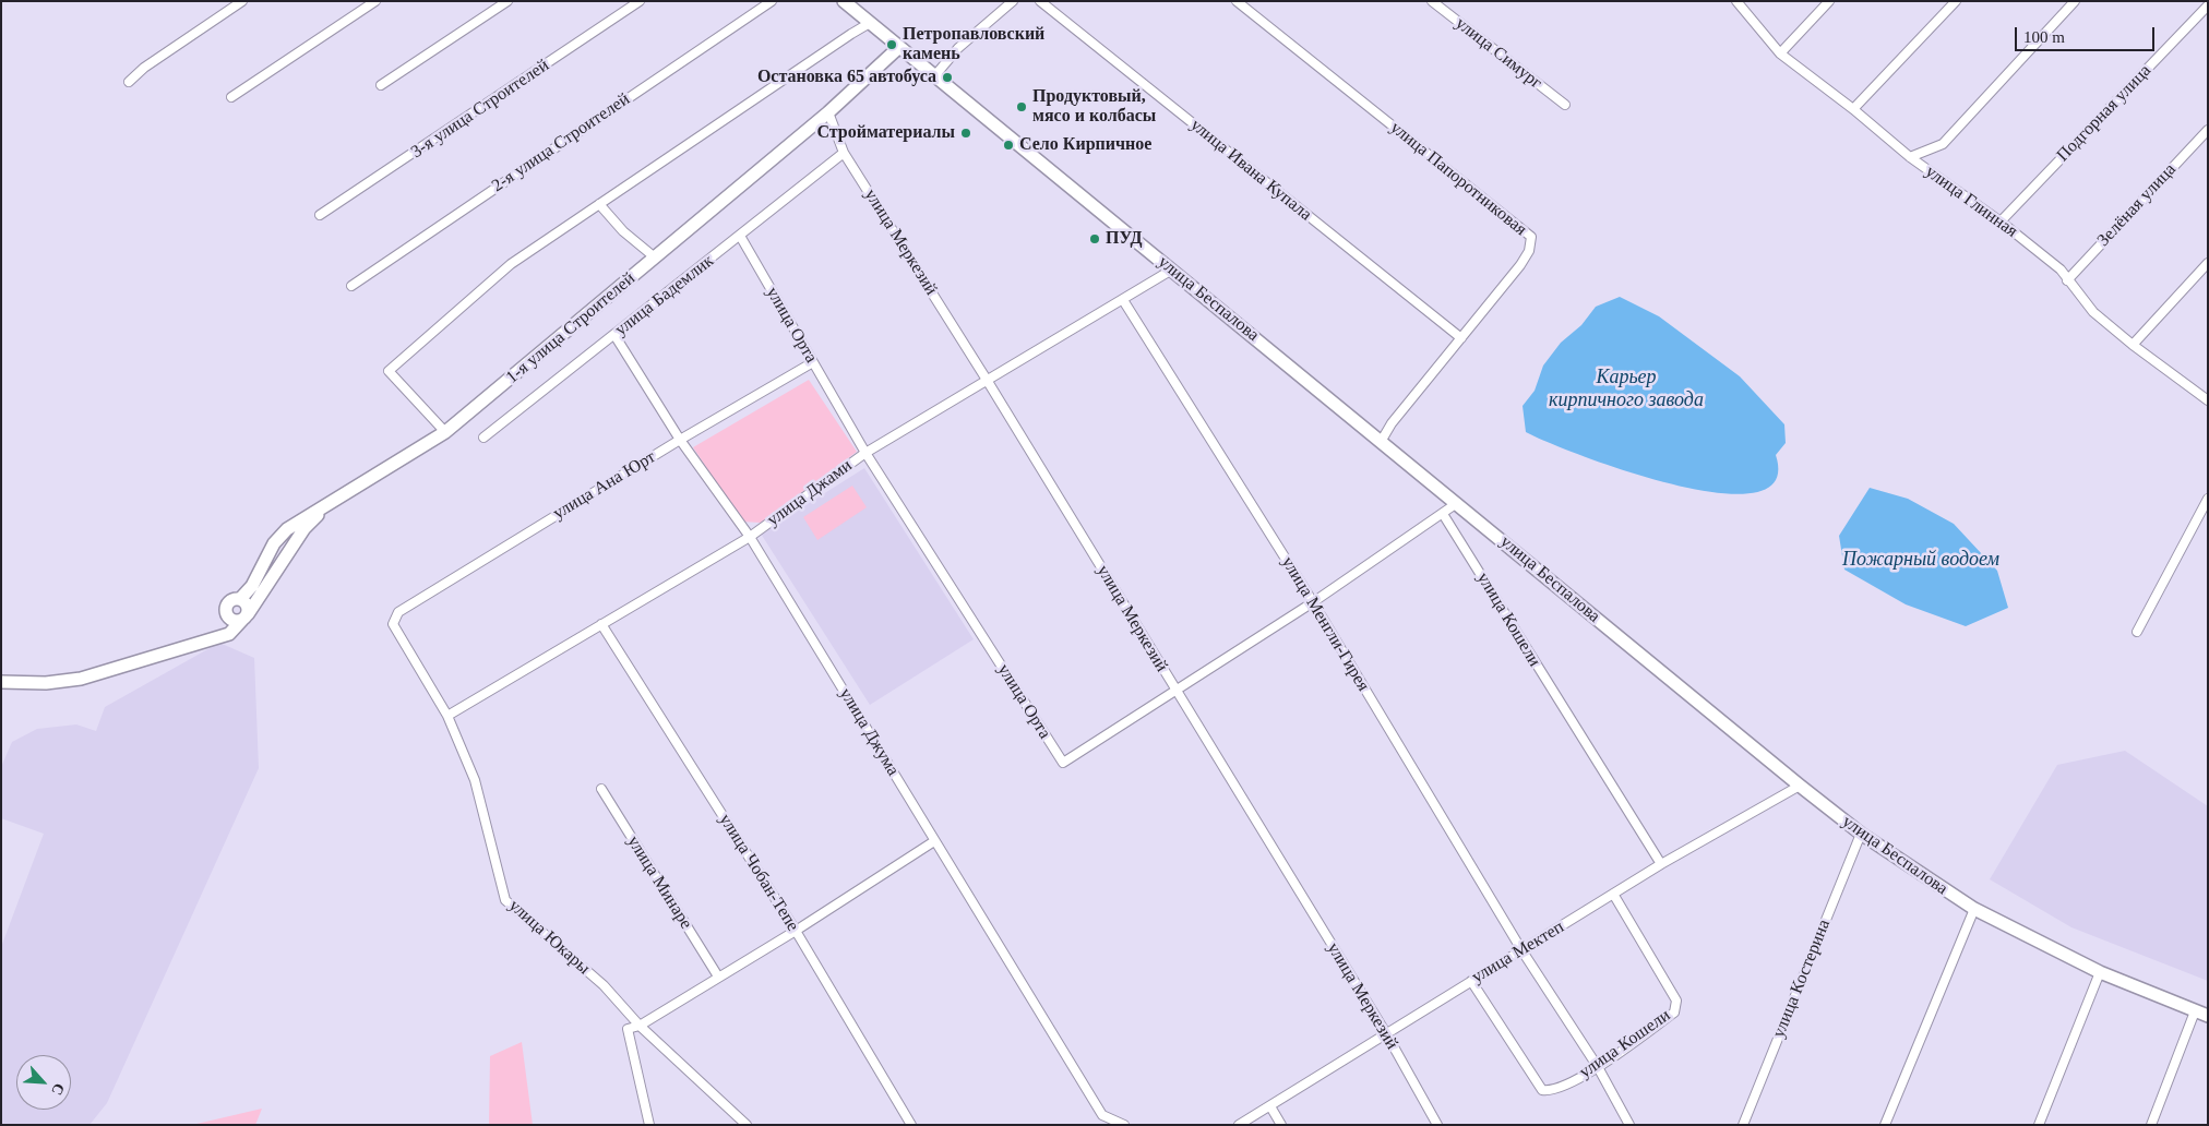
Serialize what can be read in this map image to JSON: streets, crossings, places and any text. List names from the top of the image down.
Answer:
{
  "streets": {
    "main road": ["улица Беспалова", "1-я улица Строителей"],
    "street": [
      "улица Симург",
      "3-я улица Строителей",
      "Подгорная улица",
      "2-я улица Строителей",
      "улица Ивана Купала",
      "улица Папоротниковая",
      "улица Глинная",
      "Зелёная улица",
      "улица Меркезий",
      "улица Бадемлик",
      "улица Орта",
      "улица Ана Юрт",
      "улица Джами",
      "улица Кошели",
      "улица Менгли-Гирея",
      "улица Джума",
      "улица Чобан-Тепе",
      "улица Минаре",
      "улица Юкары",
      "улица Мектеп",
      "улица Костерина"
    ]
  },
  "crossings": [
    ["Подгорная улица", "улица Глинная"],
    ["улица Ивана Купала", "улица Папоротниковая"],
    ["улица Папоротниковая", "улица Беспалова"],
    ["улица Глинная", "Зелёная улица"],
    ["улица Меркезий", "улица Бадемлик"],
    ["улица Меркезий", "улица Орта"],
    ["улица Меркезий", "1-я улица Строителей"],
    ["улица Меркезий", "улица Джами"],
    ["улица Меркезий", "улица Мектеп"],
    ["улица Бадемлик", "улица Орта"],
    ["улица Бадемлик", "улица Джума"],
    ["улица Беспалова", "улица Орта"],
    ["улица Беспалова", "1-я улица Строителей"],
    ["улица Беспалова", "улица Джами"],
    ["улица Беспалова", "улица Мектеп"],
    ["улица Беспалова", "улица Костерина"],
    ["улица Орта", "улица Ана Юрт"],
    ["улица Орта", "улица Джами"],
    ["улица Орта", "улица Кошели"],
    ["улица Орта", "улица Менгли-Гирея"],
    ["улица Ана Юрт", "улица Джума"],
    ["улица Ана Юрт", "улица Юкары"],
    ["улица Джами", "улица Менгли-Гирея"],
    ["улица Джами", "улица Джума"],
    ["улица Джами", "улица Чобан-Тепе"],
    ["улица Джами", "улица Юкары"],
    ["улица Кошели", "улица Менгли-Гирея"],
    ["улица Кошели", "улица Мектеп"],
    ["улица Менгли-Гирея", "улица Мектеп"]
  ],
  "water": ["Карьер кирпичного завода", "Пожарный водоем"],
  "places": [
    "Петропавловский камень",
    "Остановка 65 автобуса",
    "Продуктовый, мясо и колбасы",
    "Стройматериалы",
    "Село Кирпичное",
    "ПУД"
  ],
  "scale_bar": "100 m",
  "north": "bottom right"
}
